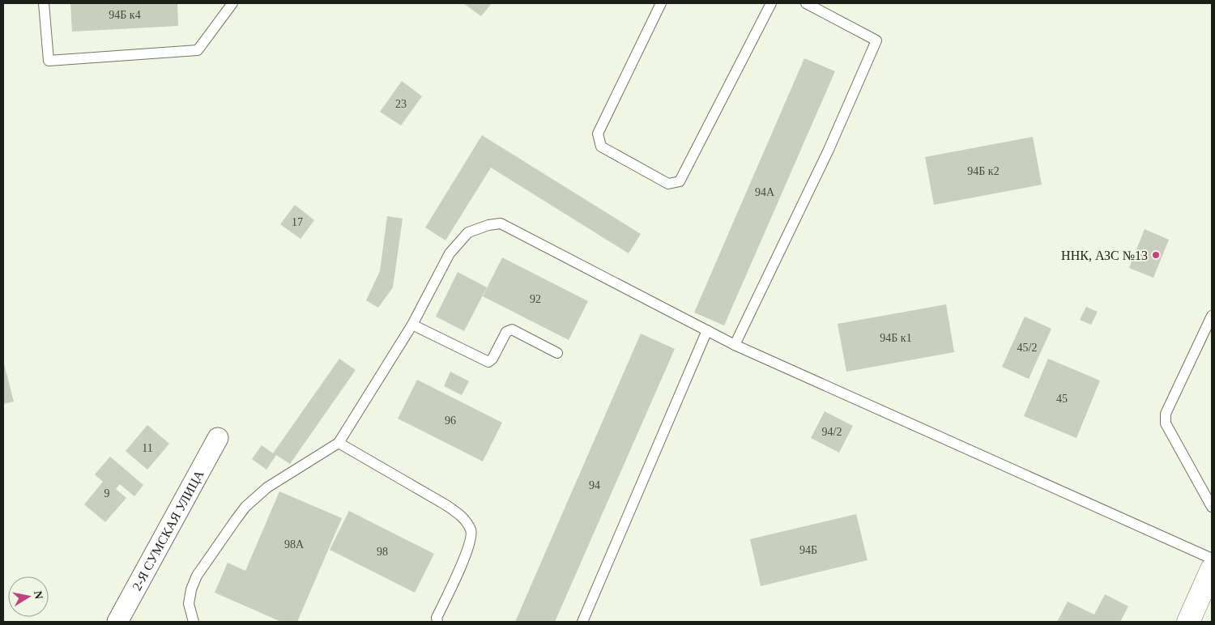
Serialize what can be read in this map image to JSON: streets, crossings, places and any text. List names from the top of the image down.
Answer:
{
  "streets": {
    "street": ["2-Я СУМСКАЯ УЛИЦА"]
  },
  "places": ["ННК, АЗС №13"],
  "house_numbers": [
    "94Б к4",
    "23",
    "94Б к2",
    "94А",
    "17",
    "92",
    "94Б к1",
    "45/2",
    "45",
    "96",
    "94/2",
    "11",
    "94",
    "9",
    "98А",
    "94Б",
    "98"
  ],
  "north": "right"
}
